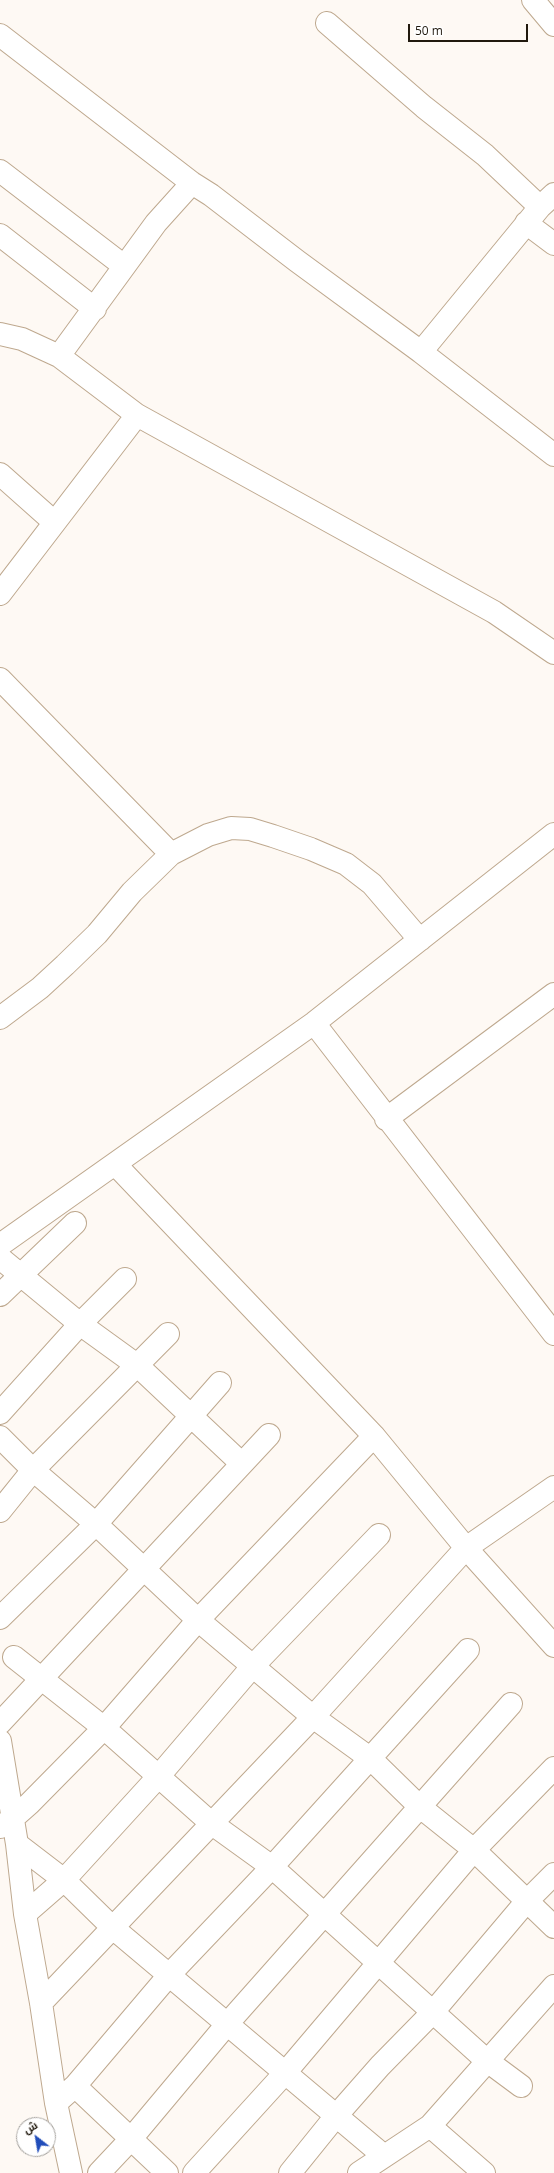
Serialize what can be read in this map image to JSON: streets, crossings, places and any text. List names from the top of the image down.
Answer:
{
  "scale_bar": "50 m",
  "north": "top left"
}
